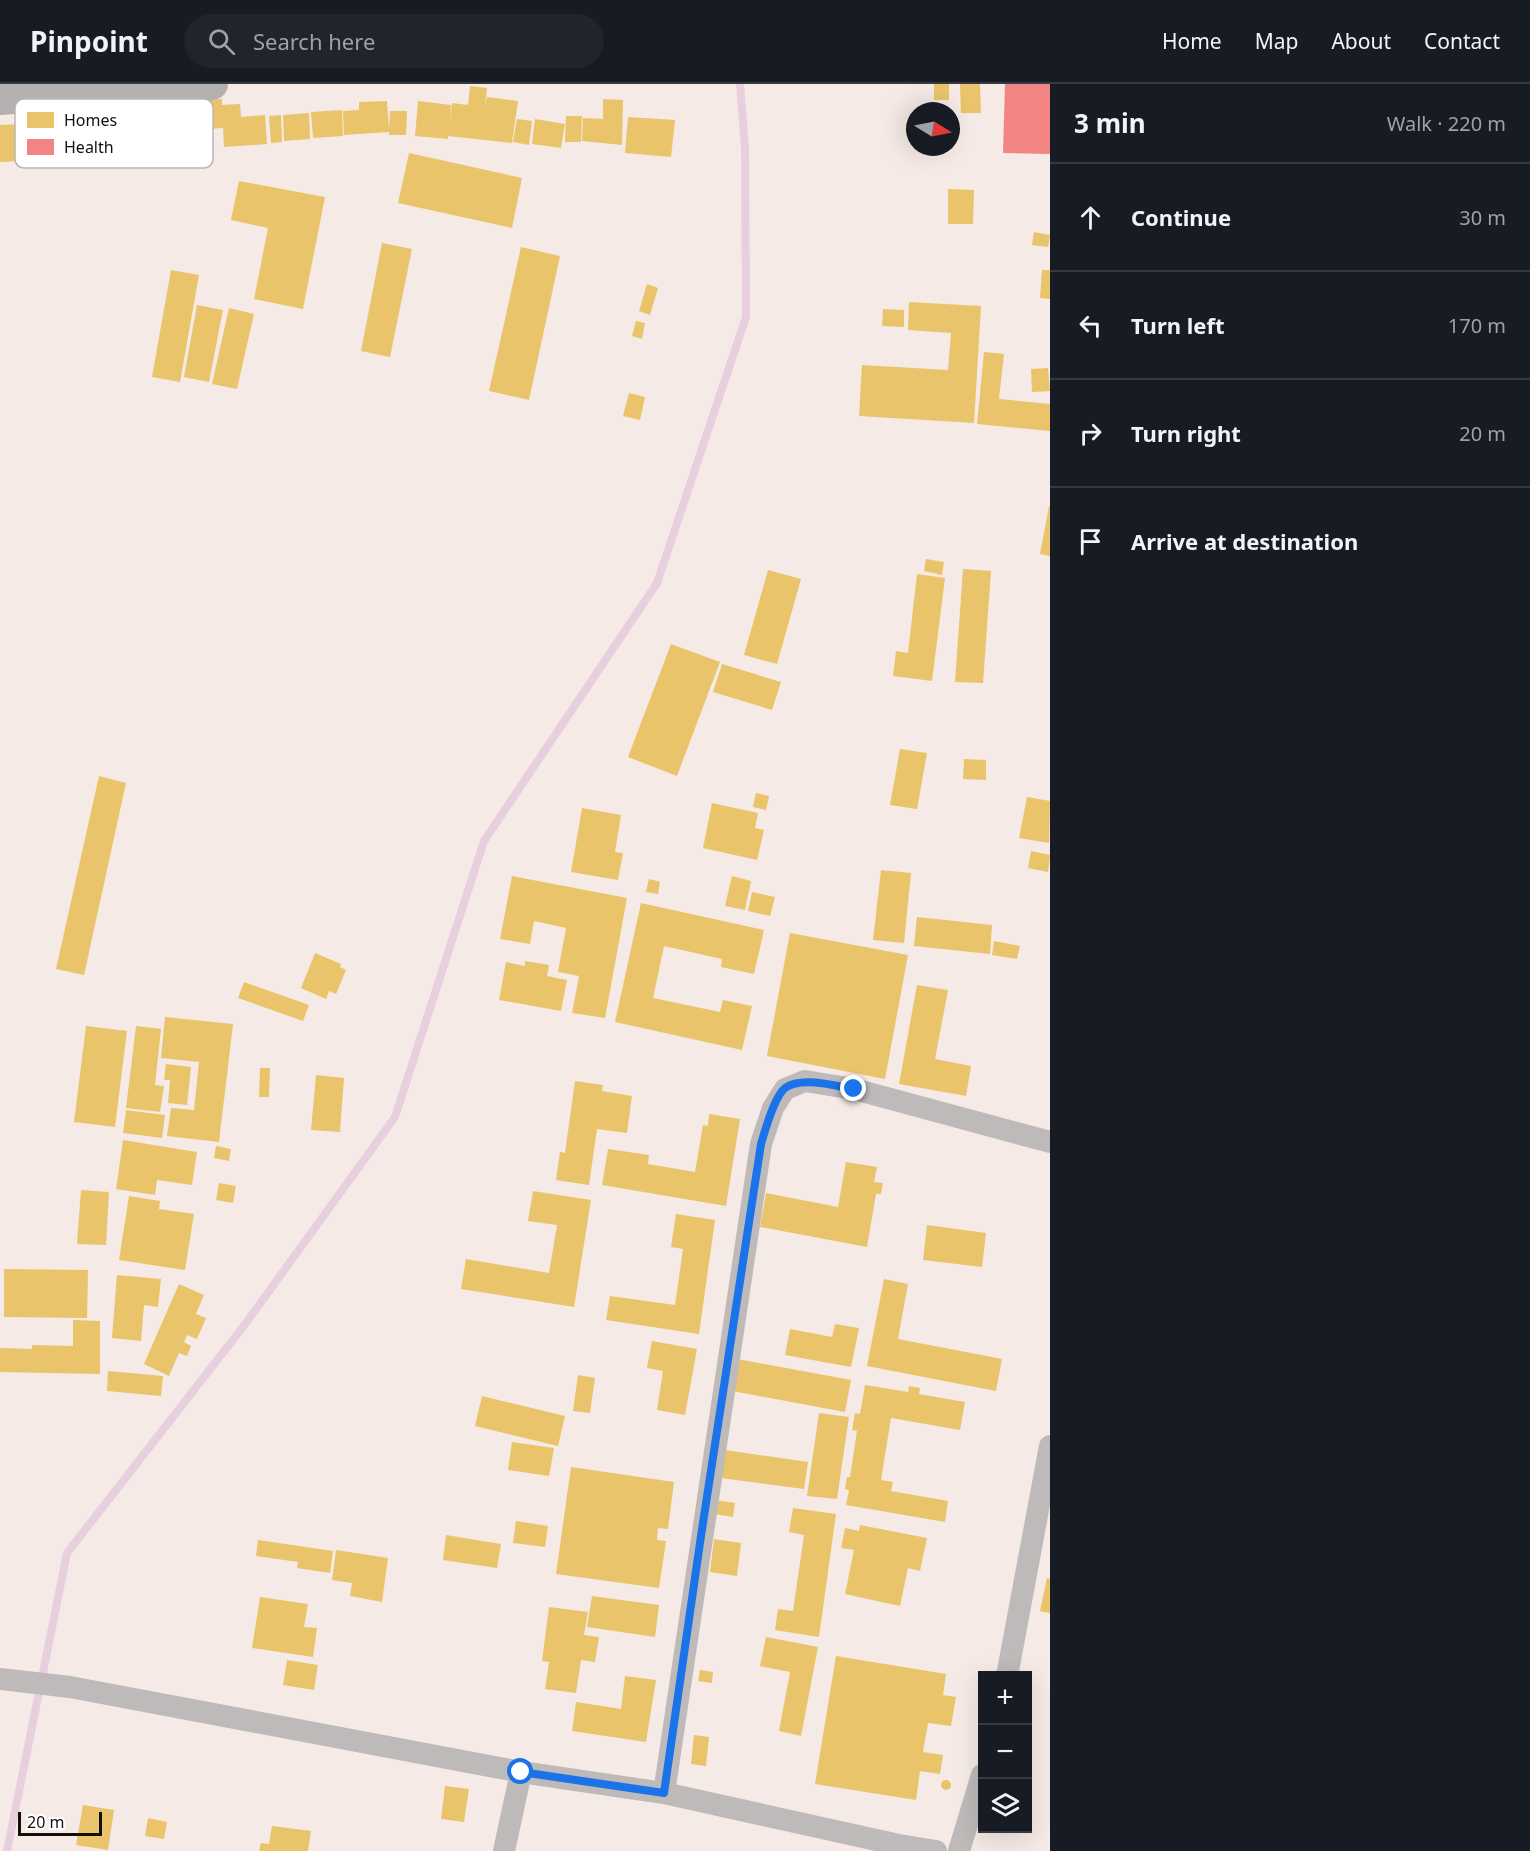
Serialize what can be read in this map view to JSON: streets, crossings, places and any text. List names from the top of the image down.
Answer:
{
  "legend": ["Homes", "Health"],
  "scale_bar": "20 m",
  "north": "right",
  "page": {
    "header": "Pinpoint",
    "search": "Search here",
    "nav": [
      "Home",
      "Map",
      "About",
      "Contact"
    ],
    "heading": ["3 min", "Walk · 220 m"],
    "list": [
      ["Continue", "30 m"],
      ["Turn left", "170 m"],
      ["Turn right", "20 m"],
      "Arrive at destination"
    ],
    "map_buttons": ["+", "−"],
    "scale": "20 m"
  }
}
